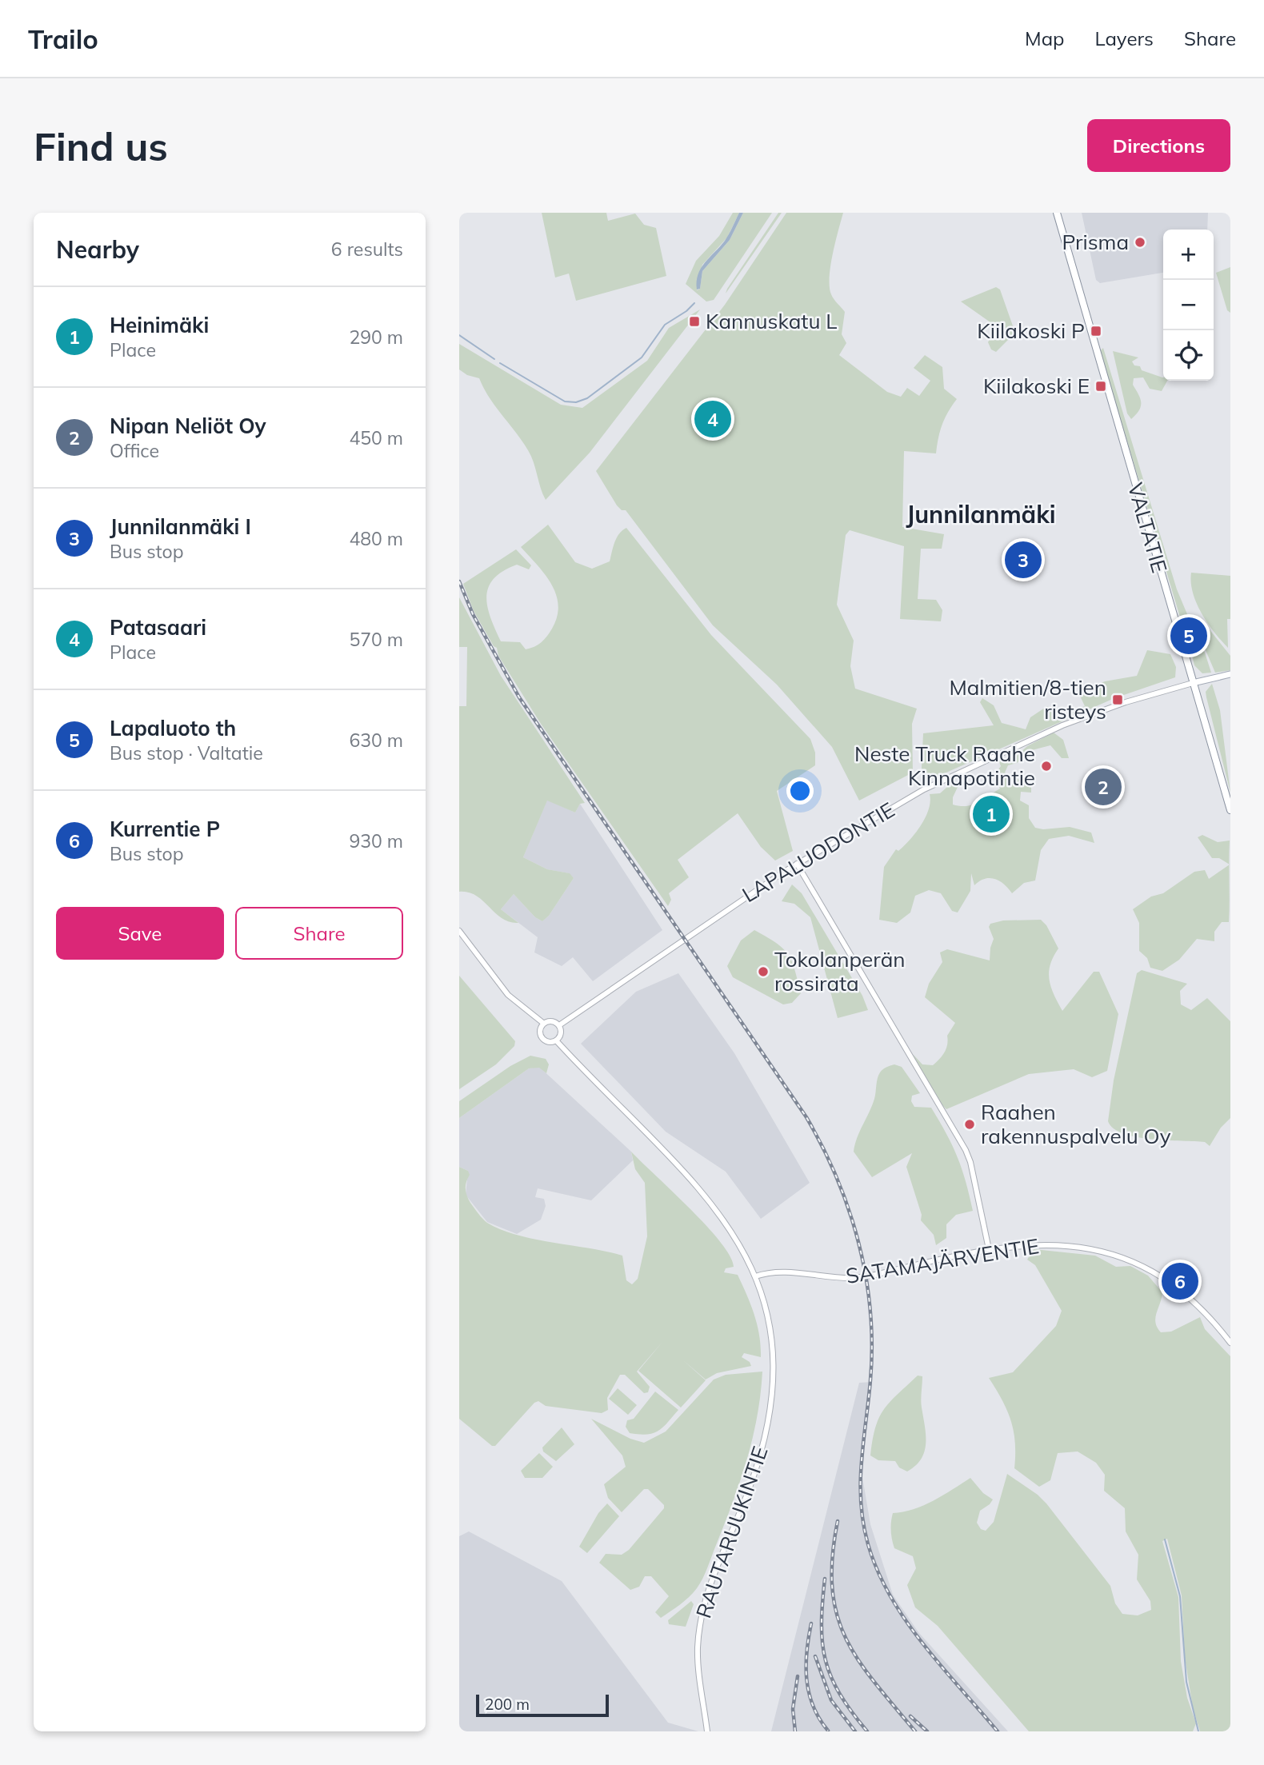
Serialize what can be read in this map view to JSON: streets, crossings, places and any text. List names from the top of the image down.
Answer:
{
  "streets": {
    "highway": ["VALTATIE"],
    "main road": ["LAPALUODONTIE", "SATAMAJÄRVENTIE", "RAUTARUUKINTIE"]
  },
  "crossings": [
    ["VALTATIE", "LAPALUODONTIE"],
    ["LAPALUODONTIE", "RAUTARUUKINTIE"],
    ["SATAMAJÄRVENTIE", "RAUTARUUKINTIE"]
  ],
  "districts": ["Junnilanmäki"],
  "places": {
    "other": [
      "Prisma",
      "Neste Truck Raahe Kinnapotintie",
      "Tokolanperän rossirata",
      "Raahen rakennuspalvelu Oy"
    ],
    "transit": [
      "Kannuskatu L",
      "Kiilakoski P",
      "Kiilakoski E",
      "Malmitien/8-tien risteys"
    ]
  },
  "scale_bar": "200 m",
  "page": {
    "header": "Trailo",
    "nav": ["Map", "Layers", "Share"],
    "buttons": [
      "Directions",
      ["Save", "Share"]
    ],
    "title": "Find us",
    "heading": ["Nearby", "6 results"],
    "map_buttons": ["+", "−"],
    "list": [
      {
        "mark": "1",
        "name": "Heinimäki",
        "note": "Place",
        "value": "290 m"
      },
      {
        "mark": "2",
        "name": "Nipan Neliöt Oy",
        "note": "Office",
        "value": "450 m"
      },
      {
        "mark": "3",
        "name": "Junnilanmäki I",
        "note": "Bus stop",
        "value": "480 m"
      },
      {
        "mark": "4",
        "name": "Patasaari",
        "note": "Place",
        "value": "570 m"
      },
      {
        "mark": "5",
        "name": "Lapaluoto th",
        "note": "Bus stop · Valtatie",
        "value": "630 m"
      },
      {
        "mark": "6",
        "name": "Kurrentie P",
        "note": "Bus stop",
        "value": "930 m"
      }
    ],
    "pins": [
      "4",
      "3",
      "5",
      "2",
      "1",
      "6"
    ],
    "scale": "200 m"
  }
}
